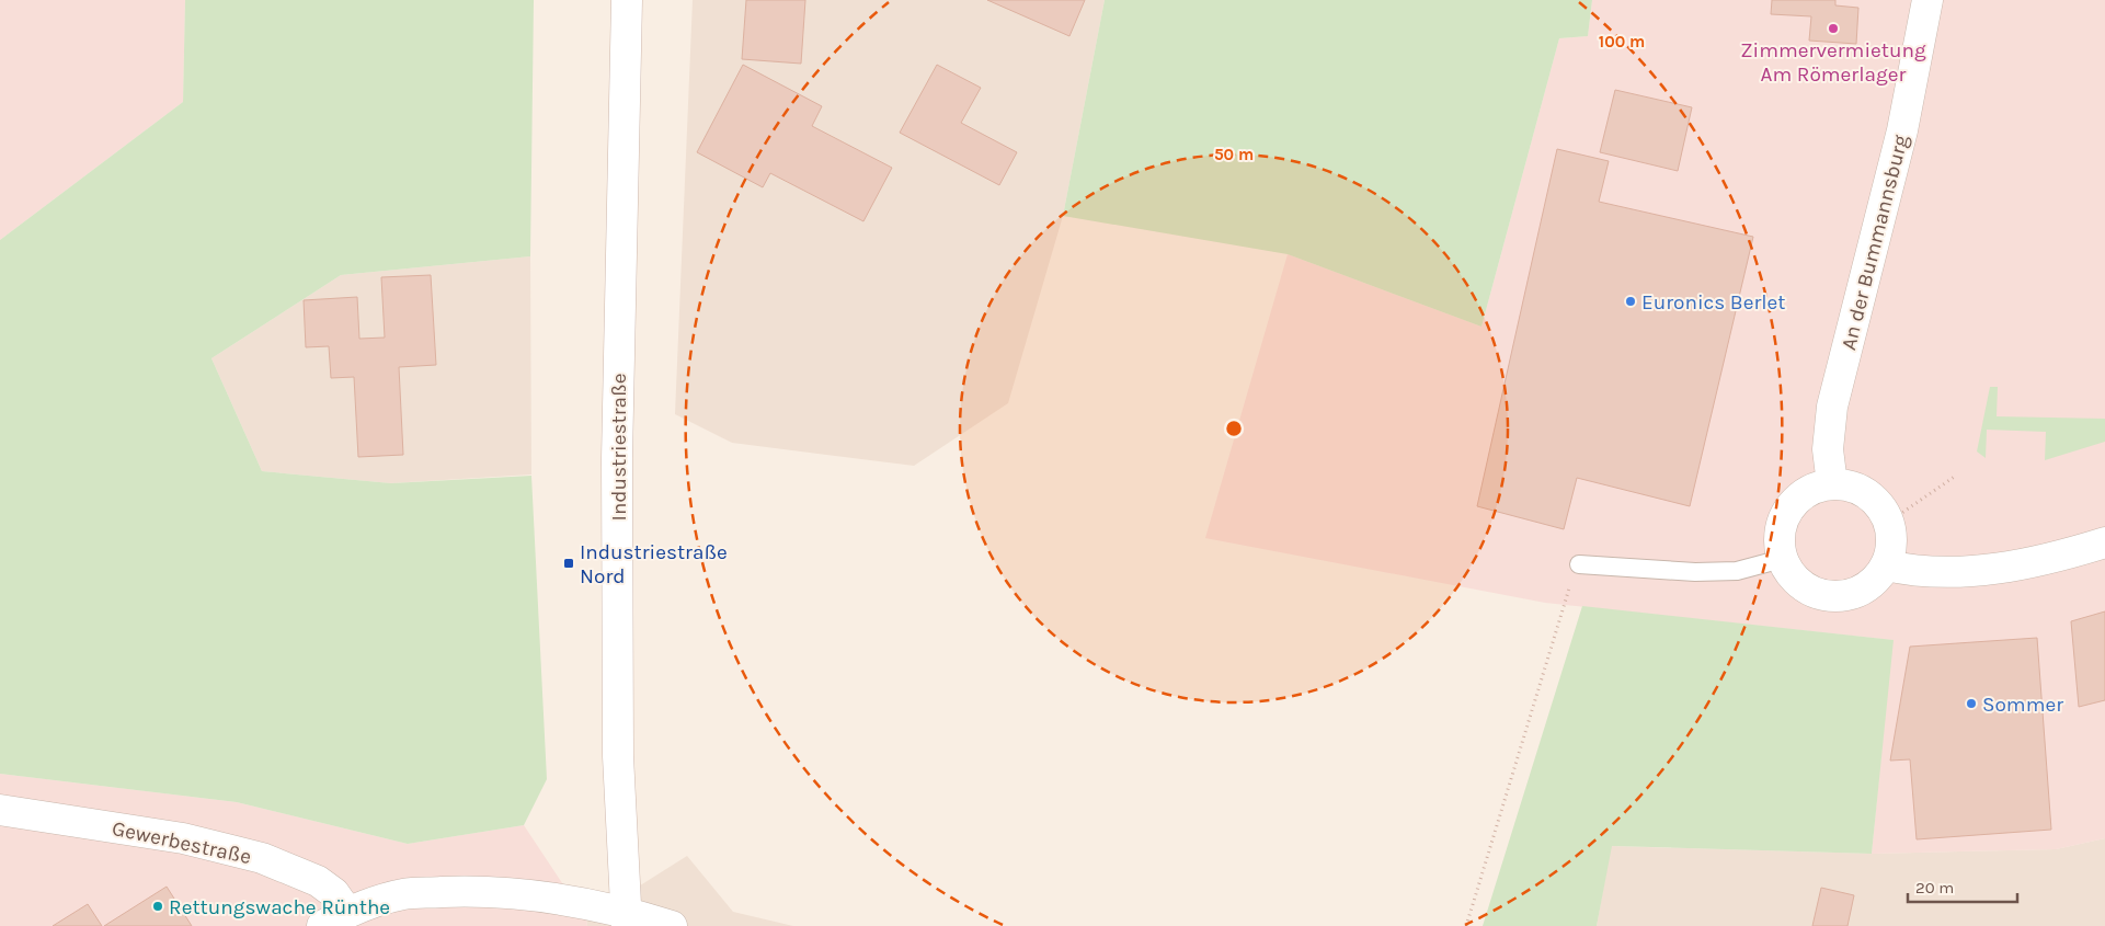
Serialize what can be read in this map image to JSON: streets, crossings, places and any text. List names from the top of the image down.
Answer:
{
  "streets": {
    "street": ["An der Bummannsburg", "Industriestraße", "Gewerbestraße"]
  },
  "places": {
    "other": [
      "Zimmervermietung Am Römerlager",
      "Euronics Berlet",
      "Sommer",
      "Rettungswache Rünthe"
    ],
    "transit": ["Industriestraße Nord"]
  },
  "scale_bar": "20 m",
  "rings": ["100 m", "50 m"]
}
